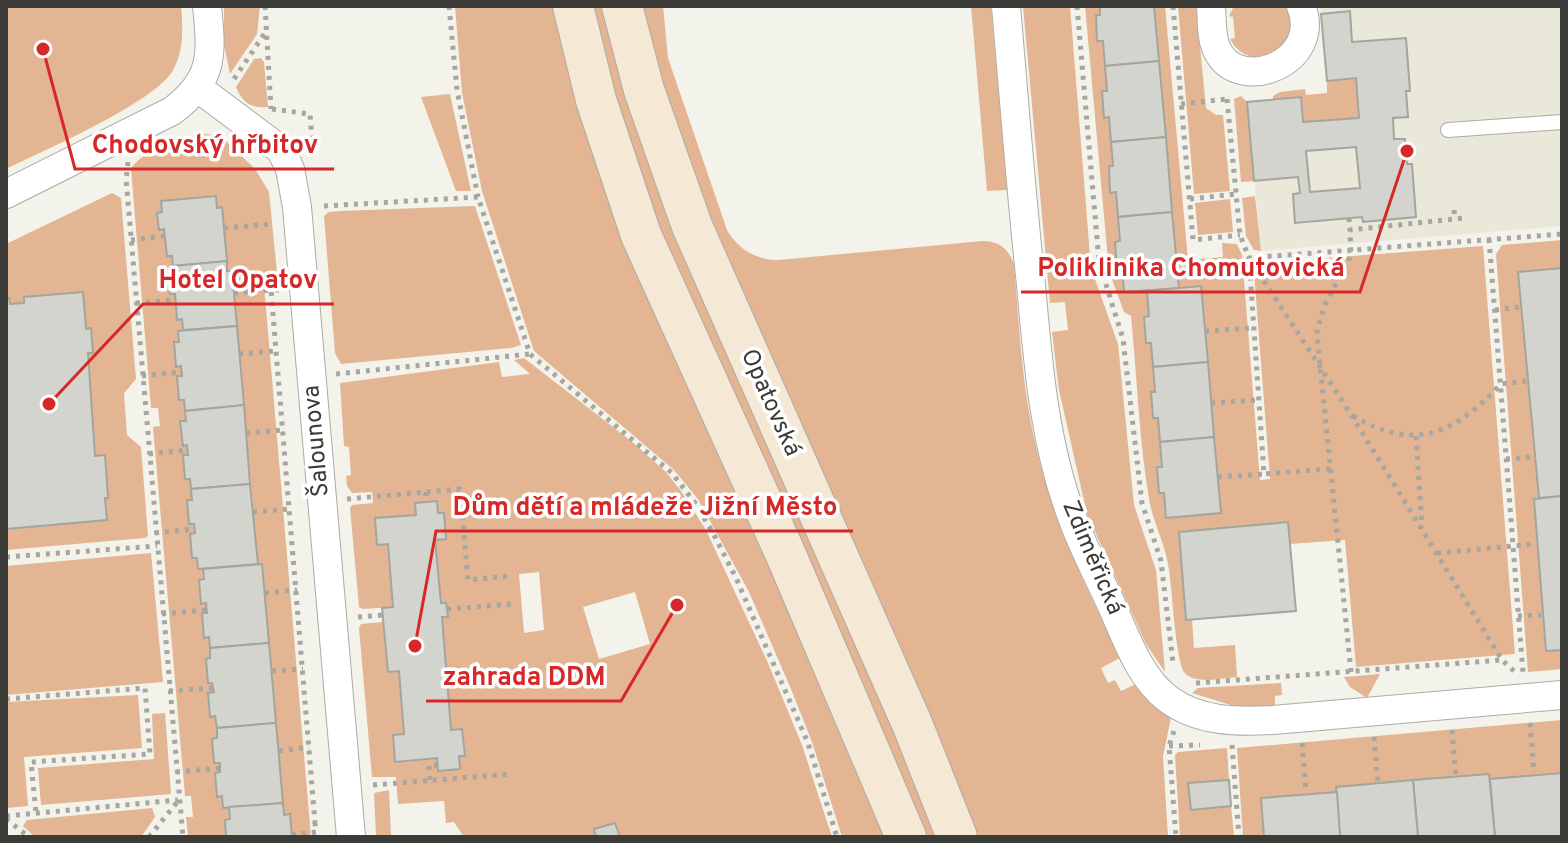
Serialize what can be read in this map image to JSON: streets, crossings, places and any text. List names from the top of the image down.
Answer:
{
  "streets": {
    "main road": ["Opatovská"],
    "street": ["Šalounova", "Zdiměřická"]
  },
  "places": [
    "Chodovský hřbitov",
    "Poliklinika Chomutovická",
    "Hotel Opatov",
    "zahrada DDM",
    "Dům dětí a mládeže Jižní Město"
  ]
}
